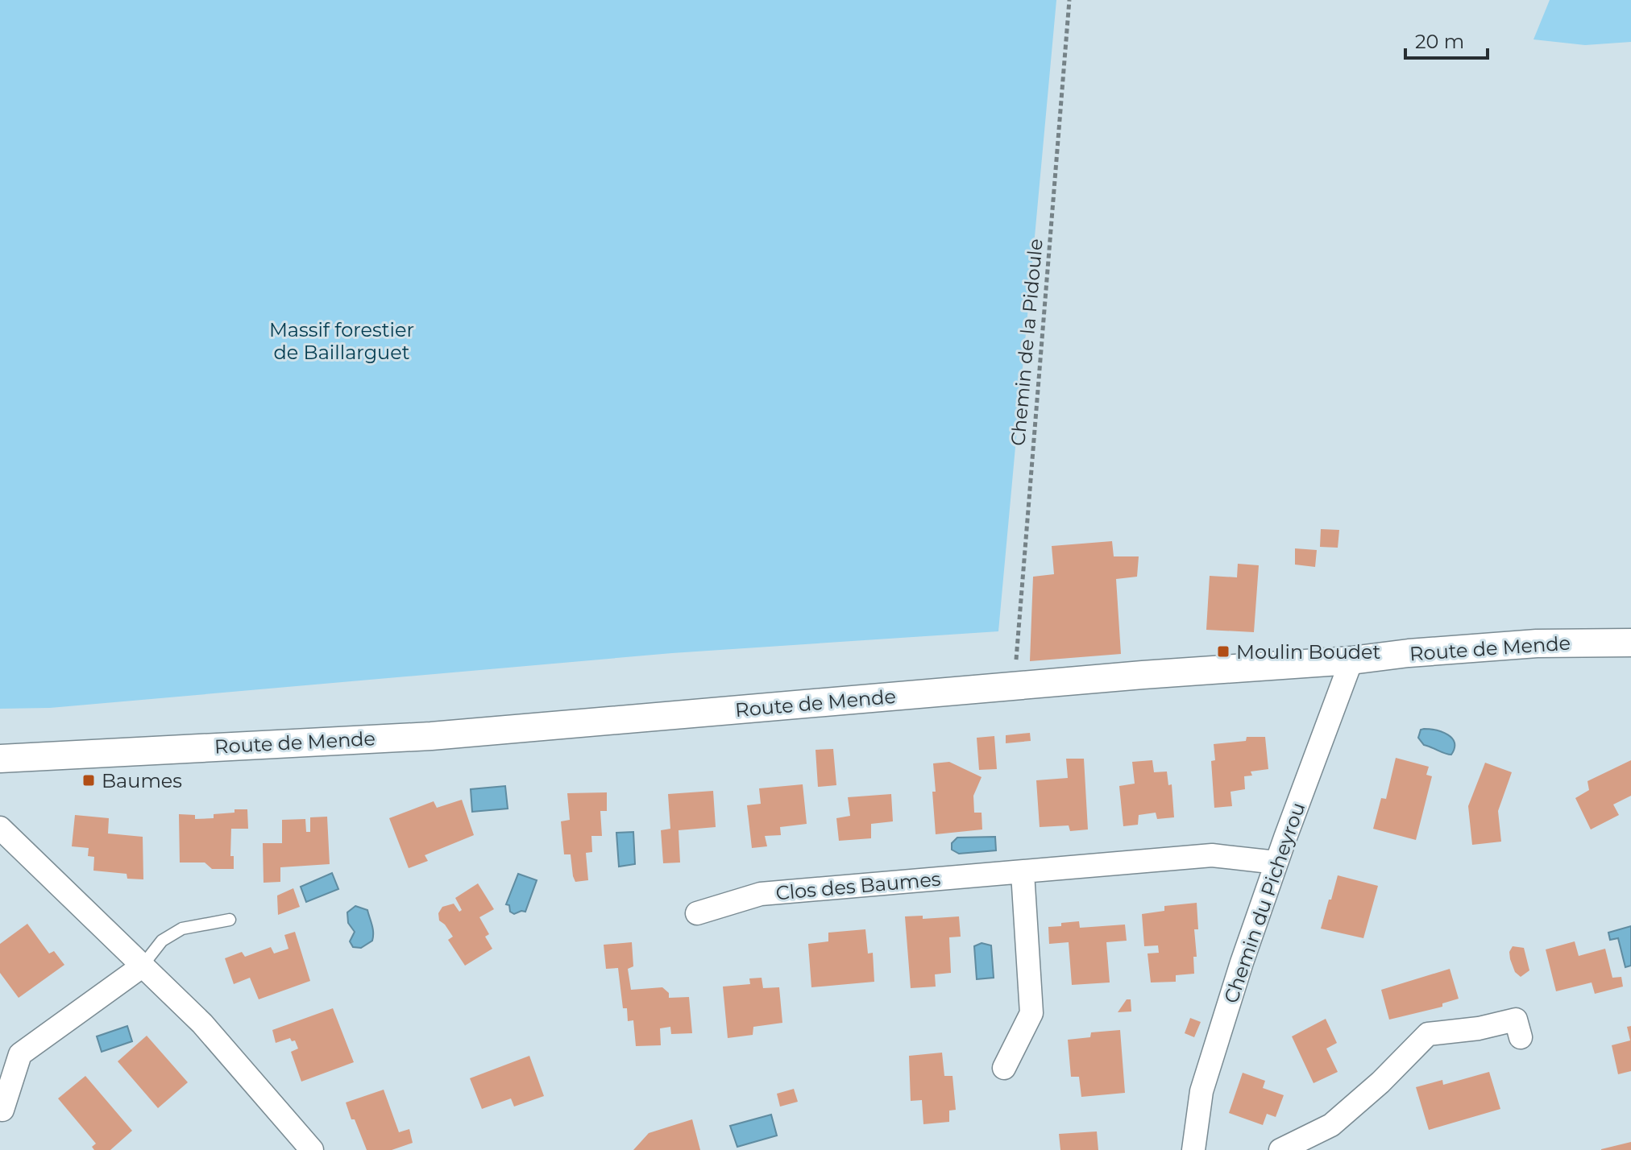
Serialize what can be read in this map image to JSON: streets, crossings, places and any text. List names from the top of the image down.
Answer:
{
  "streets": {
    "street": ["Route de Mende", "Clos des Baumes", "Chemin du Picheyrou"],
    "path": ["Chemin de la Pidoule"]
  },
  "crossings": [
    ["Chemin de la Pidoule", "Route de Mende"],
    ["Route de Mende", "Chemin du Picheyrou"],
    ["Clos des Baumes", "Chemin du Picheyrou"]
  ],
  "parks": ["Massif forestier de Baillarguet"],
  "places": {
    "transit": ["Moulin Boudet", "Baumes"]
  },
  "scale_bar": "20 m"
}
